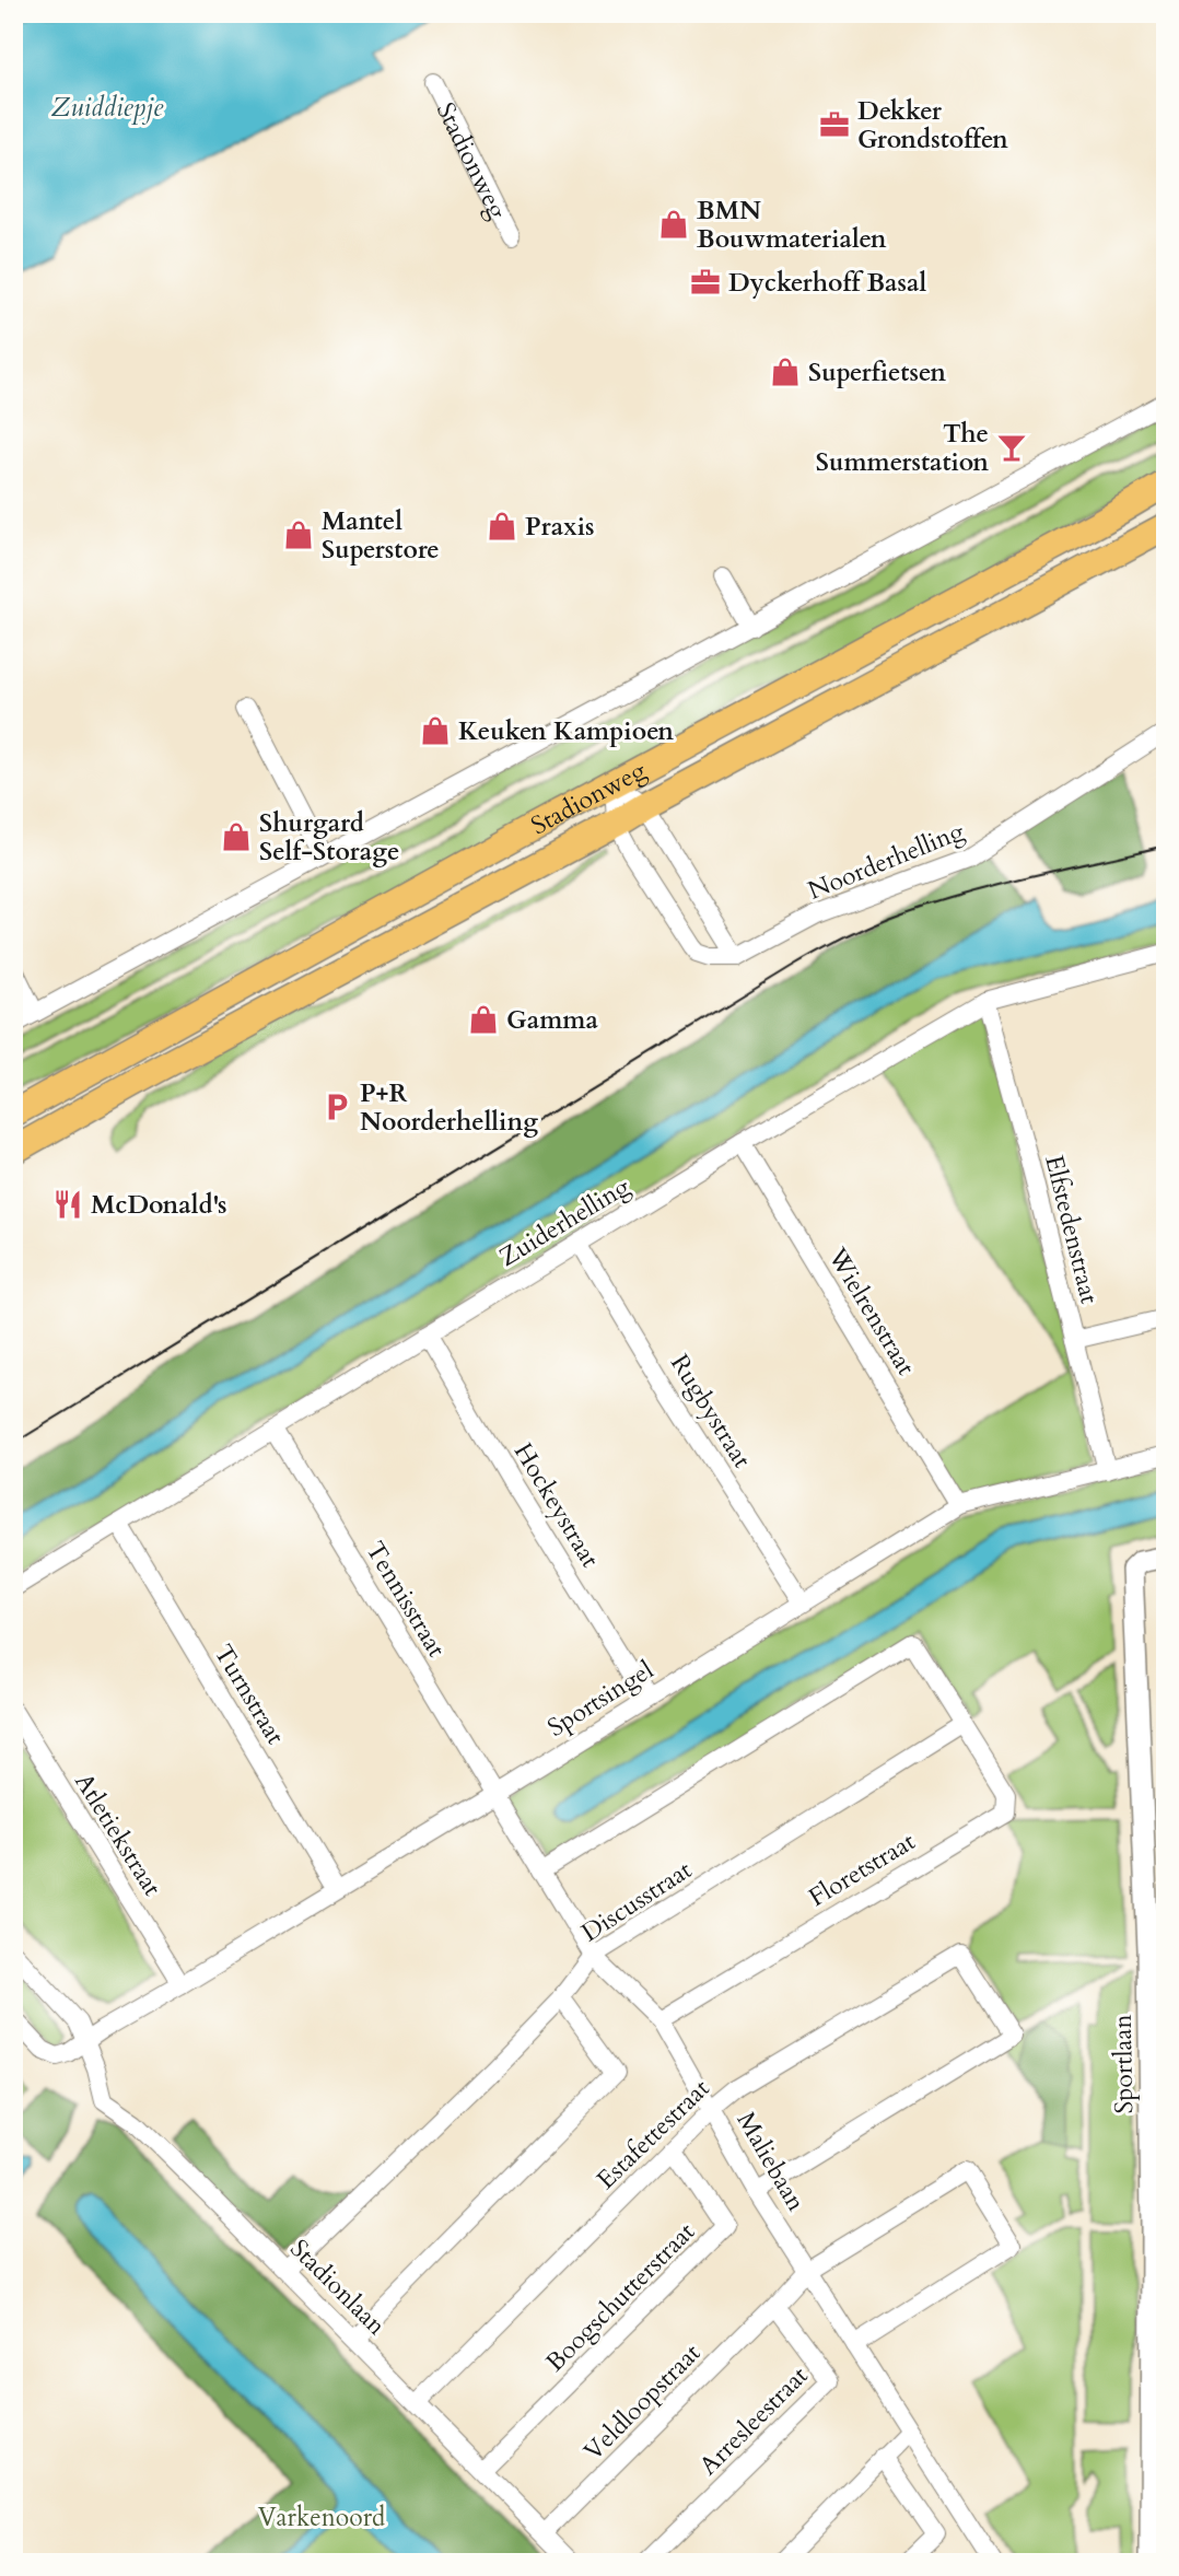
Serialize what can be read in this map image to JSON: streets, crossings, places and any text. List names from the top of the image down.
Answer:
{
  "streets": {
    "main road": ["Stadionweg"],
    "street": [
      "Noorderhelling",
      "Zuiderhelling",
      "Elfstedenstraat",
      "Wielrenstraat",
      "Rugbystraat",
      "Hockeystraat",
      "Tennisstraat",
      "Turnstraat",
      "Sportsingel",
      "Atletiekstraat",
      "Floretstraat",
      "Discusstraat",
      "Sportlaan",
      "Estafettestraat",
      "Maliebaan",
      "Stadionlaan",
      "Boogschutterstraat",
      "Veldloopstraat",
      "Arresleestraat"
    ]
  },
  "crossings": [
    ["Zuiderhelling", "Elfstedenstraat"],
    ["Zuiderhelling", "Wielrenstraat"],
    ["Zuiderhelling", "Rugbystraat"],
    ["Zuiderhelling", "Hockeystraat"],
    ["Zuiderhelling", "Tennisstraat"],
    ["Zuiderhelling", "Turnstraat"],
    ["Elfstedenstraat", "Sportsingel"],
    ["Wielrenstraat", "Sportsingel"],
    ["Rugbystraat", "Sportsingel"],
    ["Hockeystraat", "Sportsingel"],
    ["Tennisstraat", "Sportsingel"],
    ["Tennisstraat", "Maliebaan"],
    ["Turnstraat", "Sportsingel"],
    ["Sportsingel", "Atletiekstraat"],
    ["Sportsingel", "Maliebaan"],
    ["Sportsingel", "Stadionlaan"],
    ["Floretstraat", "Discusstraat"],
    ["Floretstraat", "Maliebaan"],
    ["Discusstraat", "Maliebaan"],
    ["Discusstraat", "Stadionlaan"],
    ["Estafettestraat", "Maliebaan"],
    ["Estafettestraat", "Stadionlaan"],
    ["Estafettestraat", "Boogschutterstraat"],
    ["Maliebaan", "Veldloopstraat"],
    ["Stadionlaan", "Boogschutterstraat"],
    ["Stadionlaan", "Veldloopstraat"],
    ["Veldloopstraat", "Arresleestraat"]
  ],
  "water": ["Zuiddiepje"],
  "parks": ["Varkenoord"],
  "places": {
    "office": ["Dekker Grondstoffen", "Dyckerhoff Basal"],
    "shop": [
      "BMN Bouwmaterialen",
      "Superfietsen",
      "Praxis",
      "Mantel Superstore",
      "Keuken Kampioen",
      "Shurgard Self-Storage",
      "Gamma"
    ],
    "bar": ["The Summerstation"],
    "parking": ["P+R Noorderhelling"],
    "restaurant": ["McDonald's"]
  }
}
